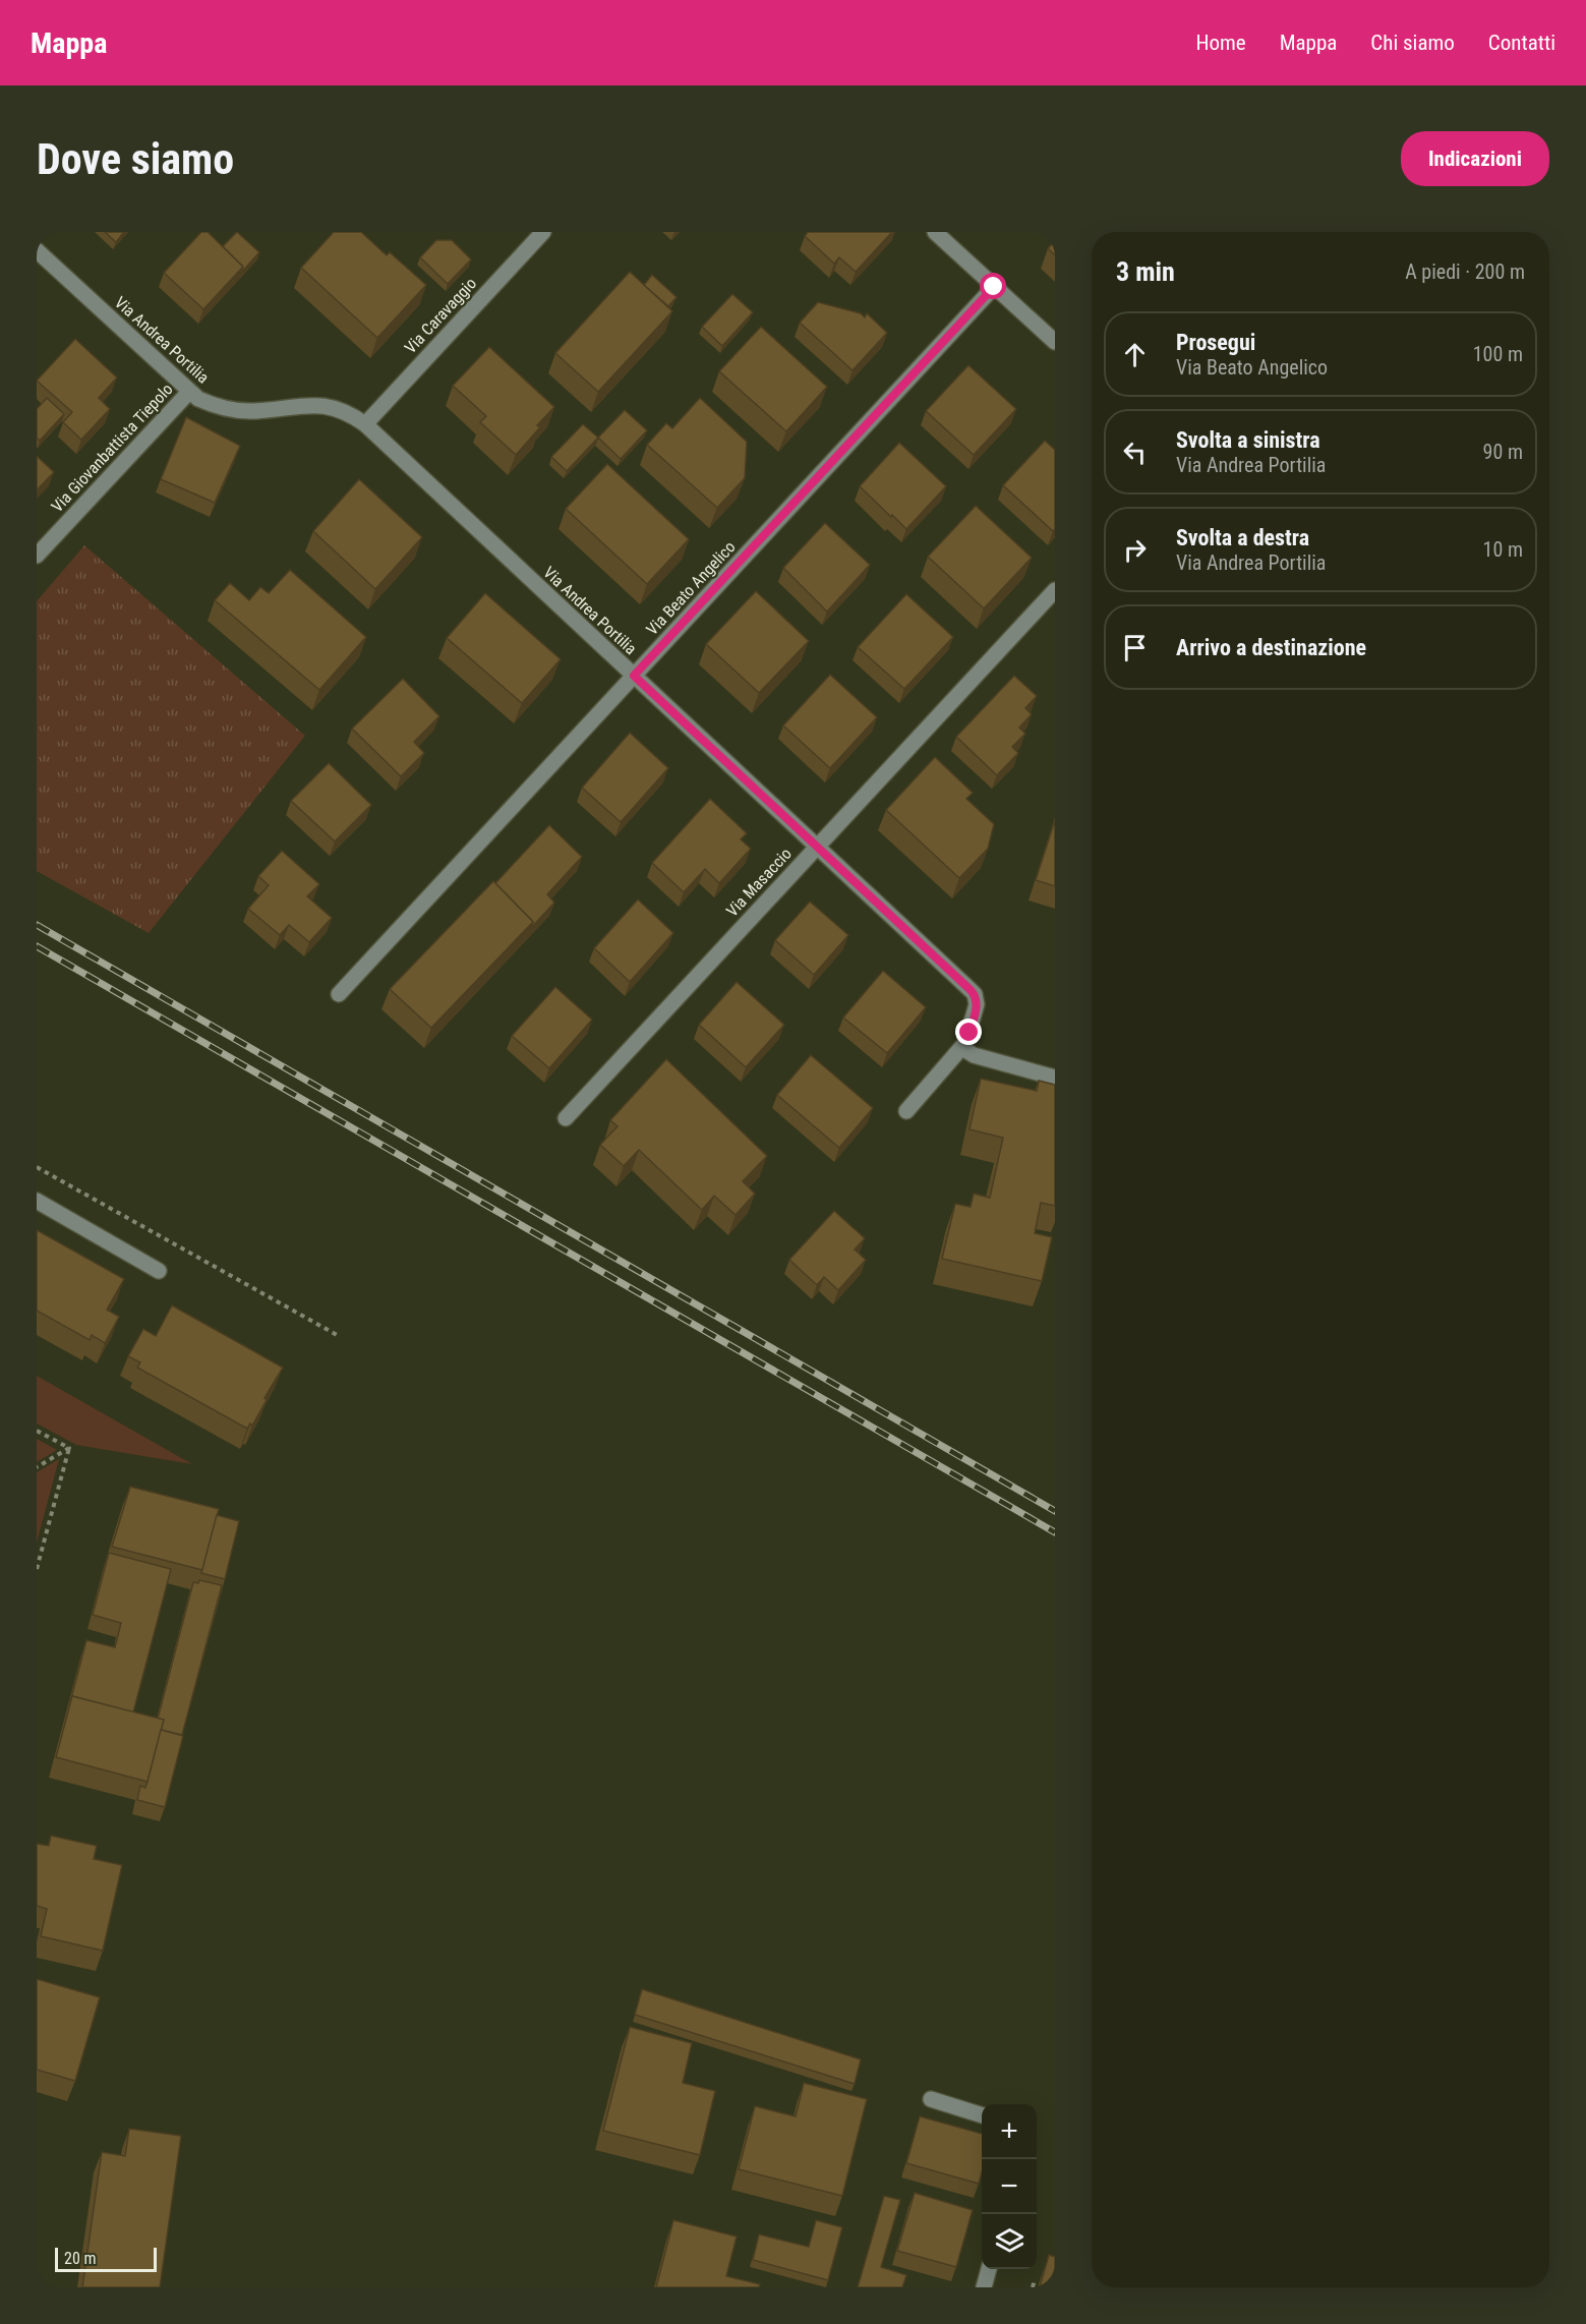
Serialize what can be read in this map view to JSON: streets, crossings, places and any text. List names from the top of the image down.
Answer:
{
  "streets": {
    "street": [
      "Via Caravaggio",
      "Via Andrea Portilia",
      "Via Giovanbattista Tiepolo",
      "Via Beato Angelico",
      "Via Masaccio"
    ]
  },
  "crossings": [
    ["Via Caravaggio", "Via Andrea Portilia"],
    ["Via Andrea Portilia", "Via Giovanbattista Tiepolo"],
    ["Via Andrea Portilia", "Via Beato Angelico"],
    ["Via Andrea Portilia", "Via Masaccio"]
  ],
  "scale_bar": "20 m",
  "page": {
    "header": "Mappa",
    "nav": [
      "Home",
      "Mappa",
      "Chi siamo",
      "Contatti"
    ],
    "buttons": "Indicazioni",
    "title": "Dove siamo",
    "heading": ["3 min", "A piedi · 200 m"],
    "list": [
      ["Prosegui", "Via Beato Angelico", "100 m"],
      ["Svolta a sinistra", "Via Andrea Portilia", "90 m"],
      ["Svolta a destra", "Via Andrea Portilia", "10 m"],
      "Arrivo a destinazione"
    ],
    "map_buttons": ["+", "−"],
    "scale": "20 m"
  }
}
